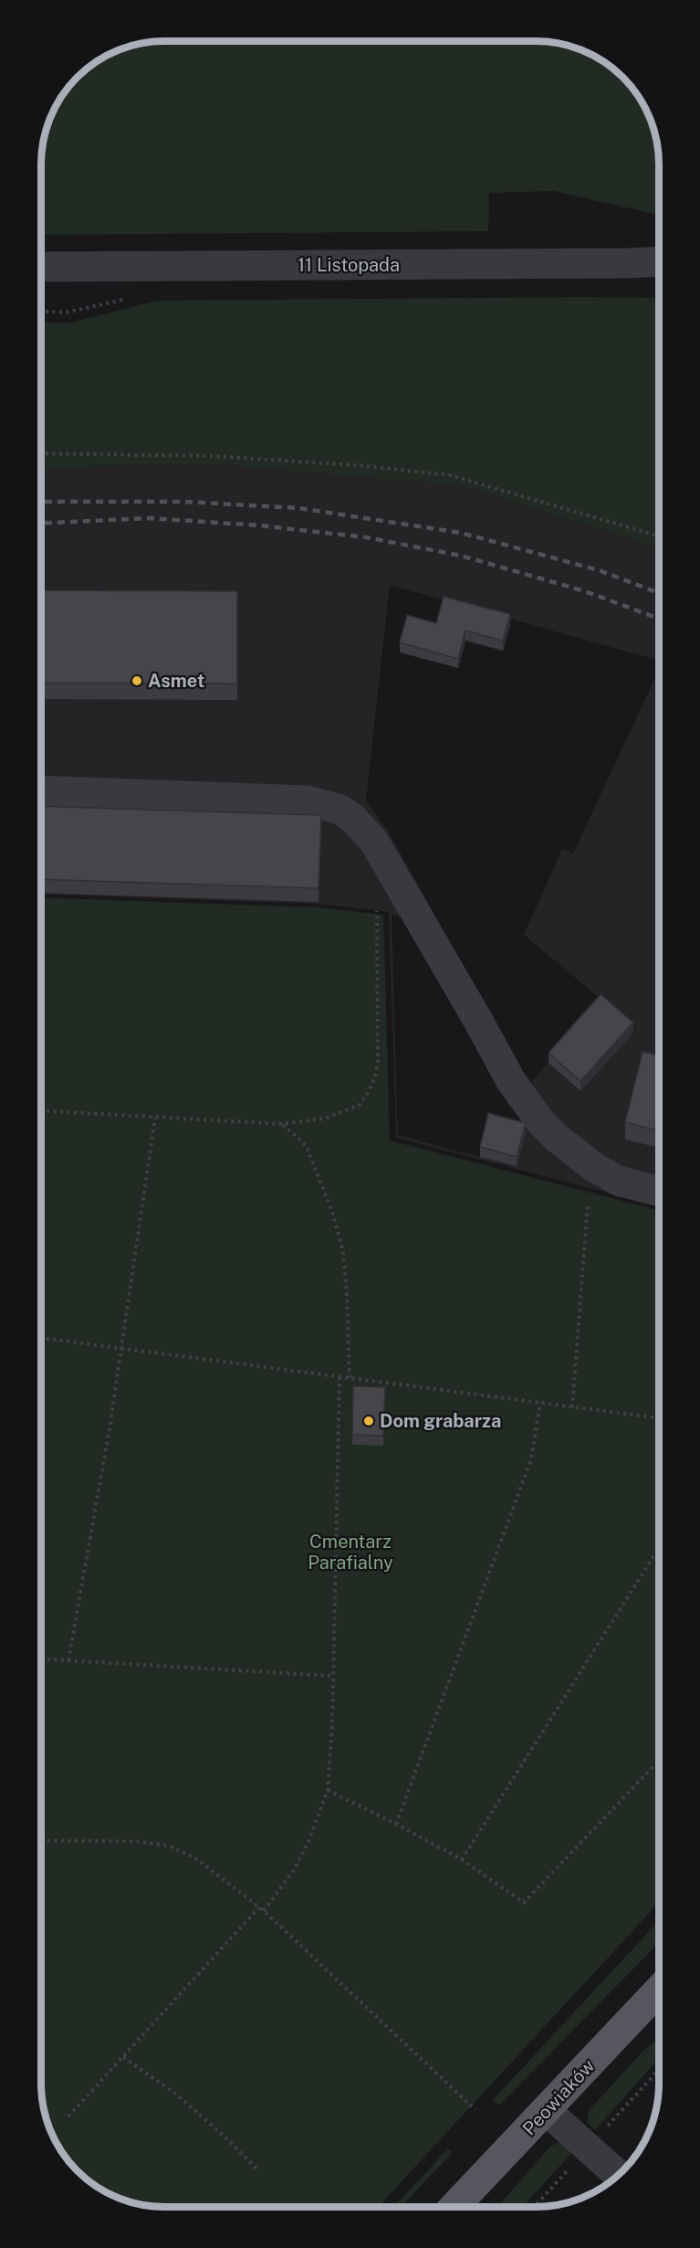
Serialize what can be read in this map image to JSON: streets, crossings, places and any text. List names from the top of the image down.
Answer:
{
  "streets": {
    "main road": ["Peowiaków"],
    "street": ["11 Listopada"]
  },
  "parks": ["Cmentarz Parafialny"],
  "places": ["Asmet", "Dom grabarza"]
}
